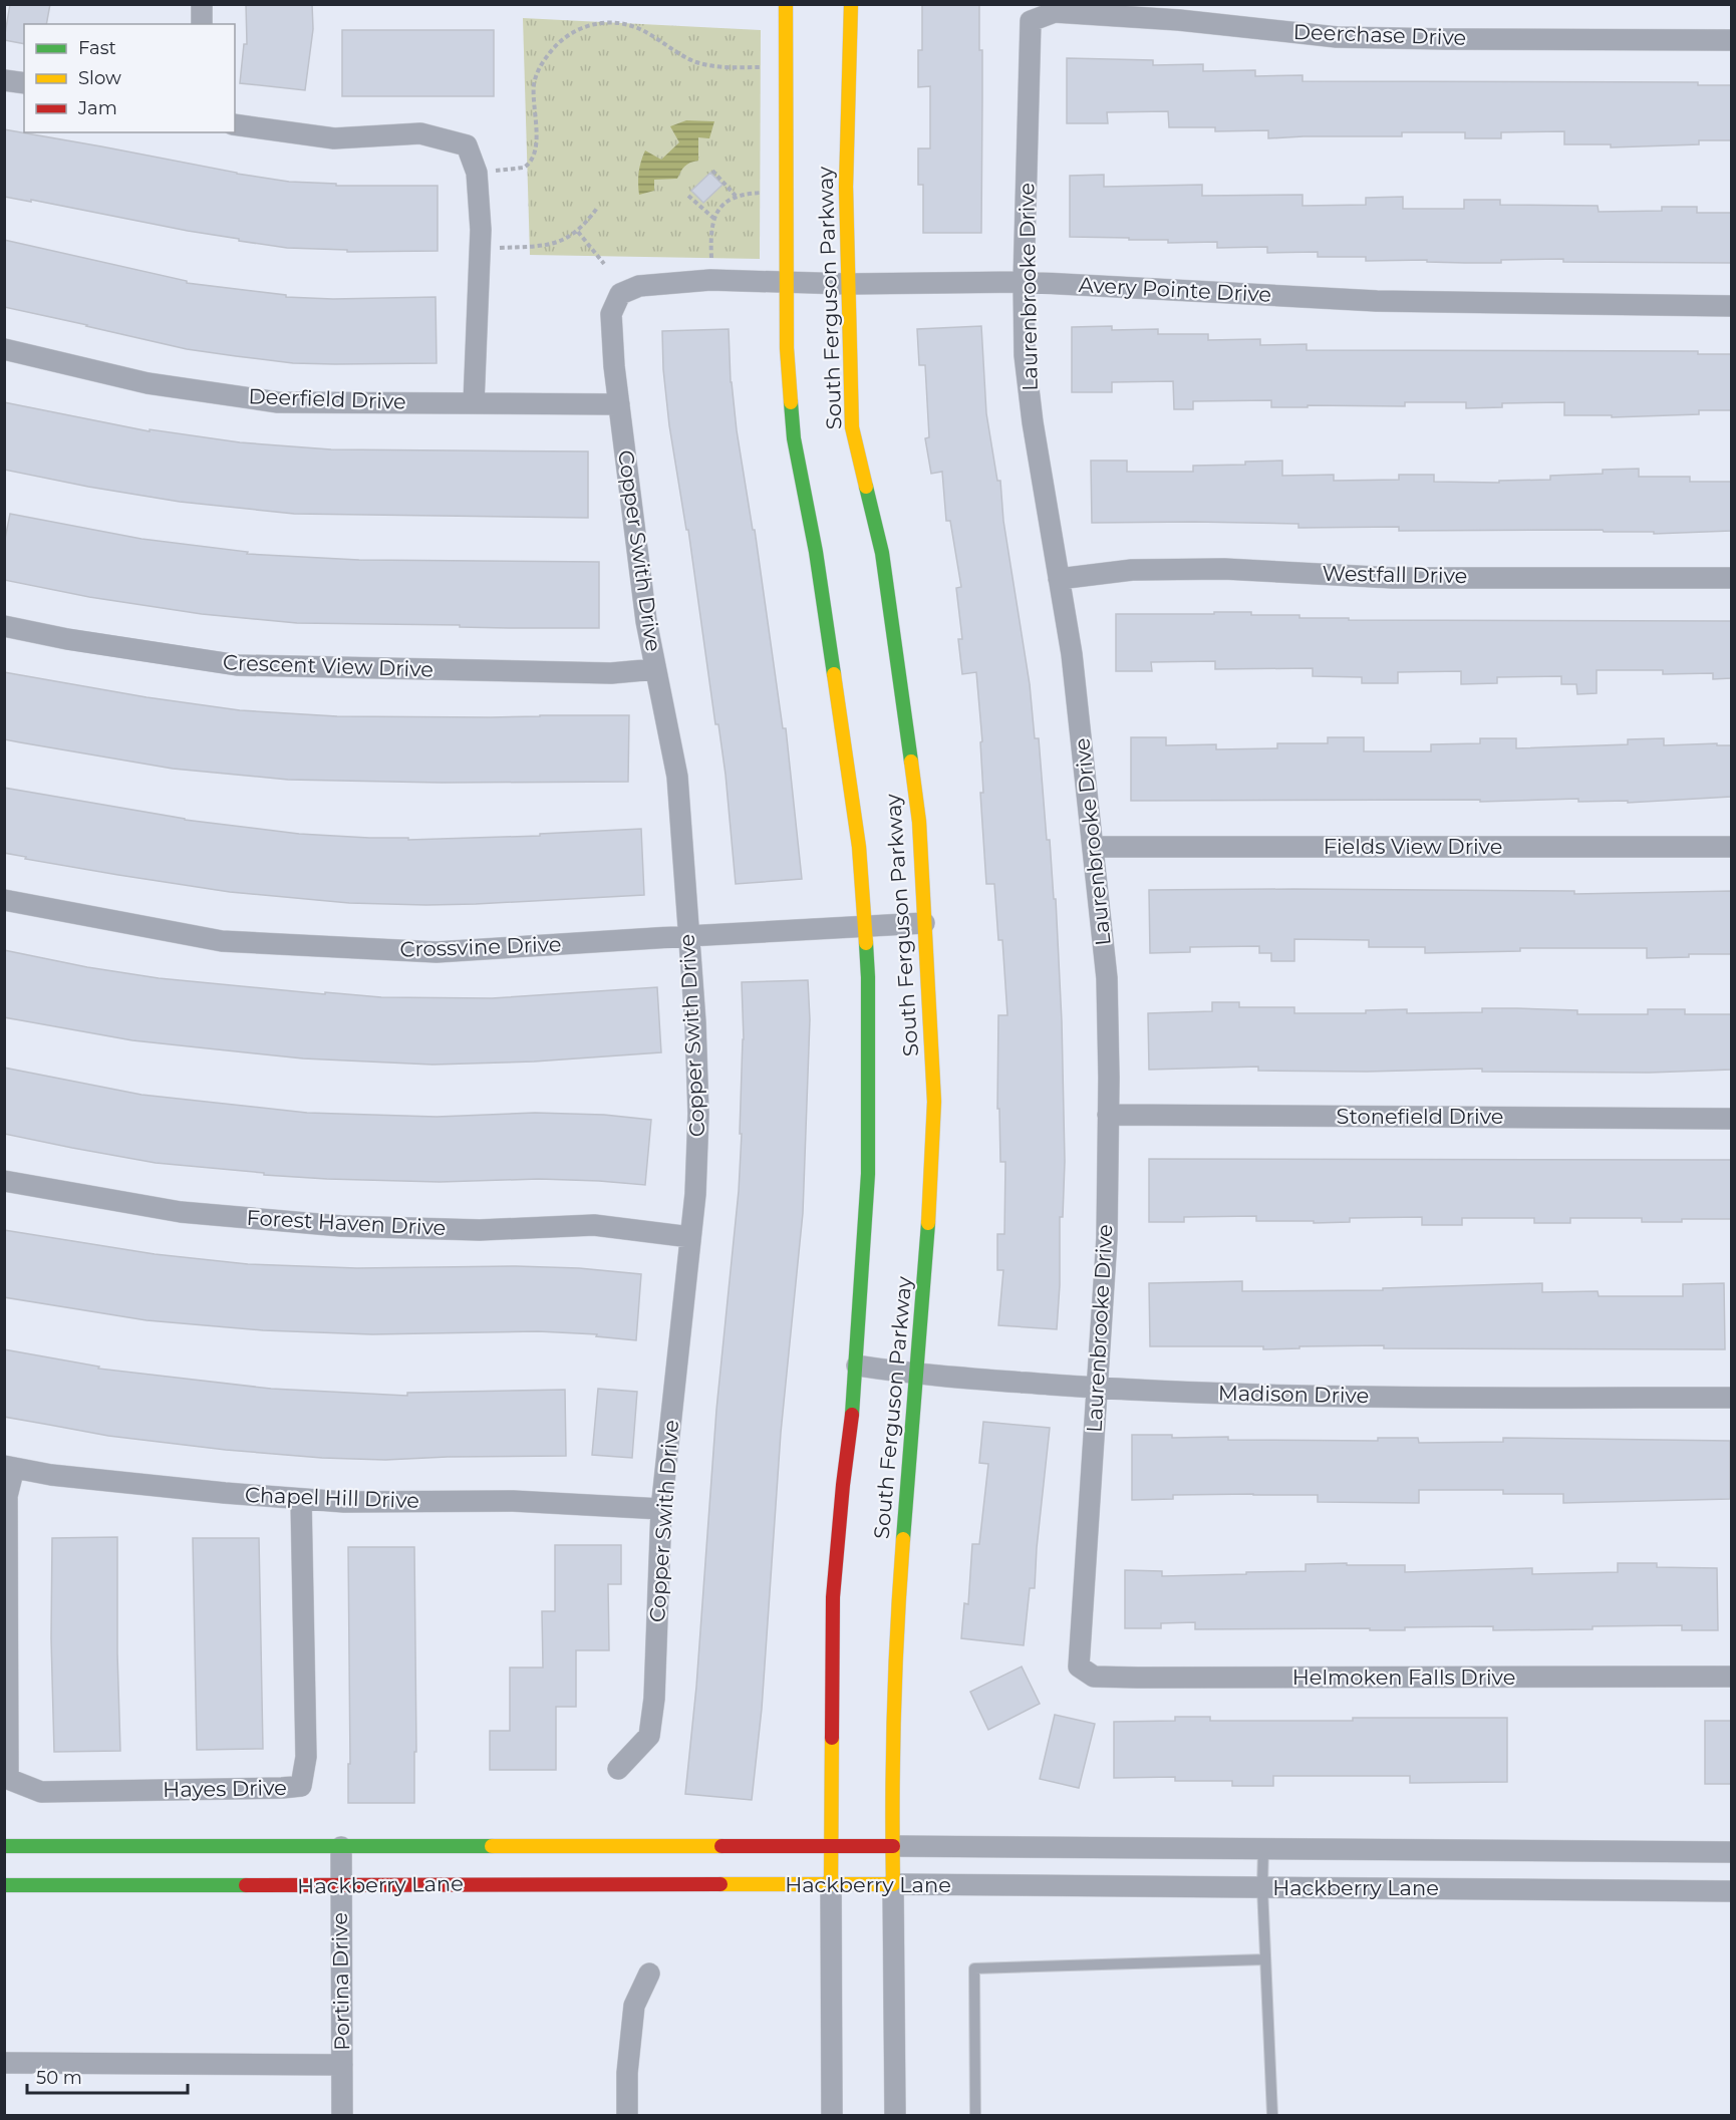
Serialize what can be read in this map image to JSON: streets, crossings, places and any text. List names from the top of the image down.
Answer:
{
  "streets": {
    "street": [
      "Deerchase Drive",
      "Laurenbrooke Drive",
      "Avery Pointe Drive",
      "South Ferguson Parkway",
      "Deerfield Drive",
      "Copper Swith Drive",
      "Westfall Drive",
      "Crescent View Drive",
      "Fields View Drive",
      "Crossvine Drive",
      "Stonefield Drive",
      "Forest Haven Drive",
      "Madison Drive",
      "Chapel Hill Drive",
      "Helmoken Falls Drive",
      "Hayes Drive",
      "Hackberry Lane",
      "Portina Drive"
    ]
  },
  "crossings": [
    ["Deerchase Drive", "Laurenbrooke Drive"],
    ["Laurenbrooke Drive", "Avery Pointe Drive"],
    ["Laurenbrooke Drive", "Westfall Drive"],
    ["Laurenbrooke Drive", "Fields View Drive"],
    ["Laurenbrooke Drive", "Stonefield Drive"],
    ["Laurenbrooke Drive", "Madison Drive"],
    ["Laurenbrooke Drive", "Helmoken Falls Drive"],
    ["Avery Pointe Drive", "South Ferguson Parkway"],
    ["Avery Pointe Drive", "Copper Swith Drive"],
    ["South Ferguson Parkway", "Crossvine Drive"],
    ["South Ferguson Parkway", "Madison Drive"],
    ["South Ferguson Parkway", "Hackberry Lane"],
    ["Deerfield Drive", "Copper Swith Drive"],
    ["Copper Swith Drive", "Crescent View Drive"],
    ["Copper Swith Drive", "Crossvine Drive"],
    ["Copper Swith Drive", "Forest Haven Drive"],
    ["Copper Swith Drive", "Chapel Hill Drive"],
    ["Chapel Hill Drive", "Hayes Drive"],
    ["Hackberry Lane", "Portina Drive"]
  ],
  "legend": ["Fast", "Slow", "Jam"],
  "scale_bar": "50 m"
}
